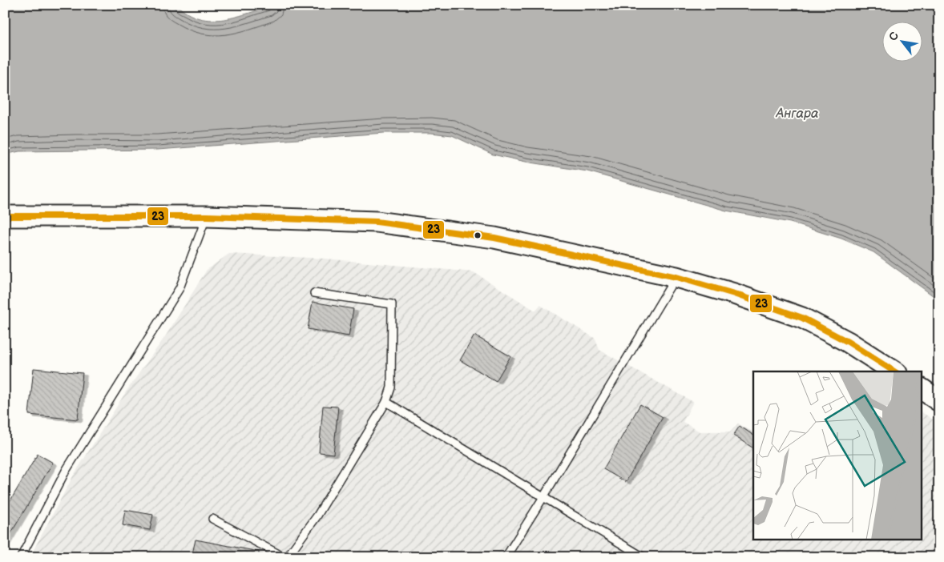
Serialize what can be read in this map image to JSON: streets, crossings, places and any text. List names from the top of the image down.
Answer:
{
  "water": ["Ангара"],
  "lines": ["transit line 23"],
  "north": "top left"
}
